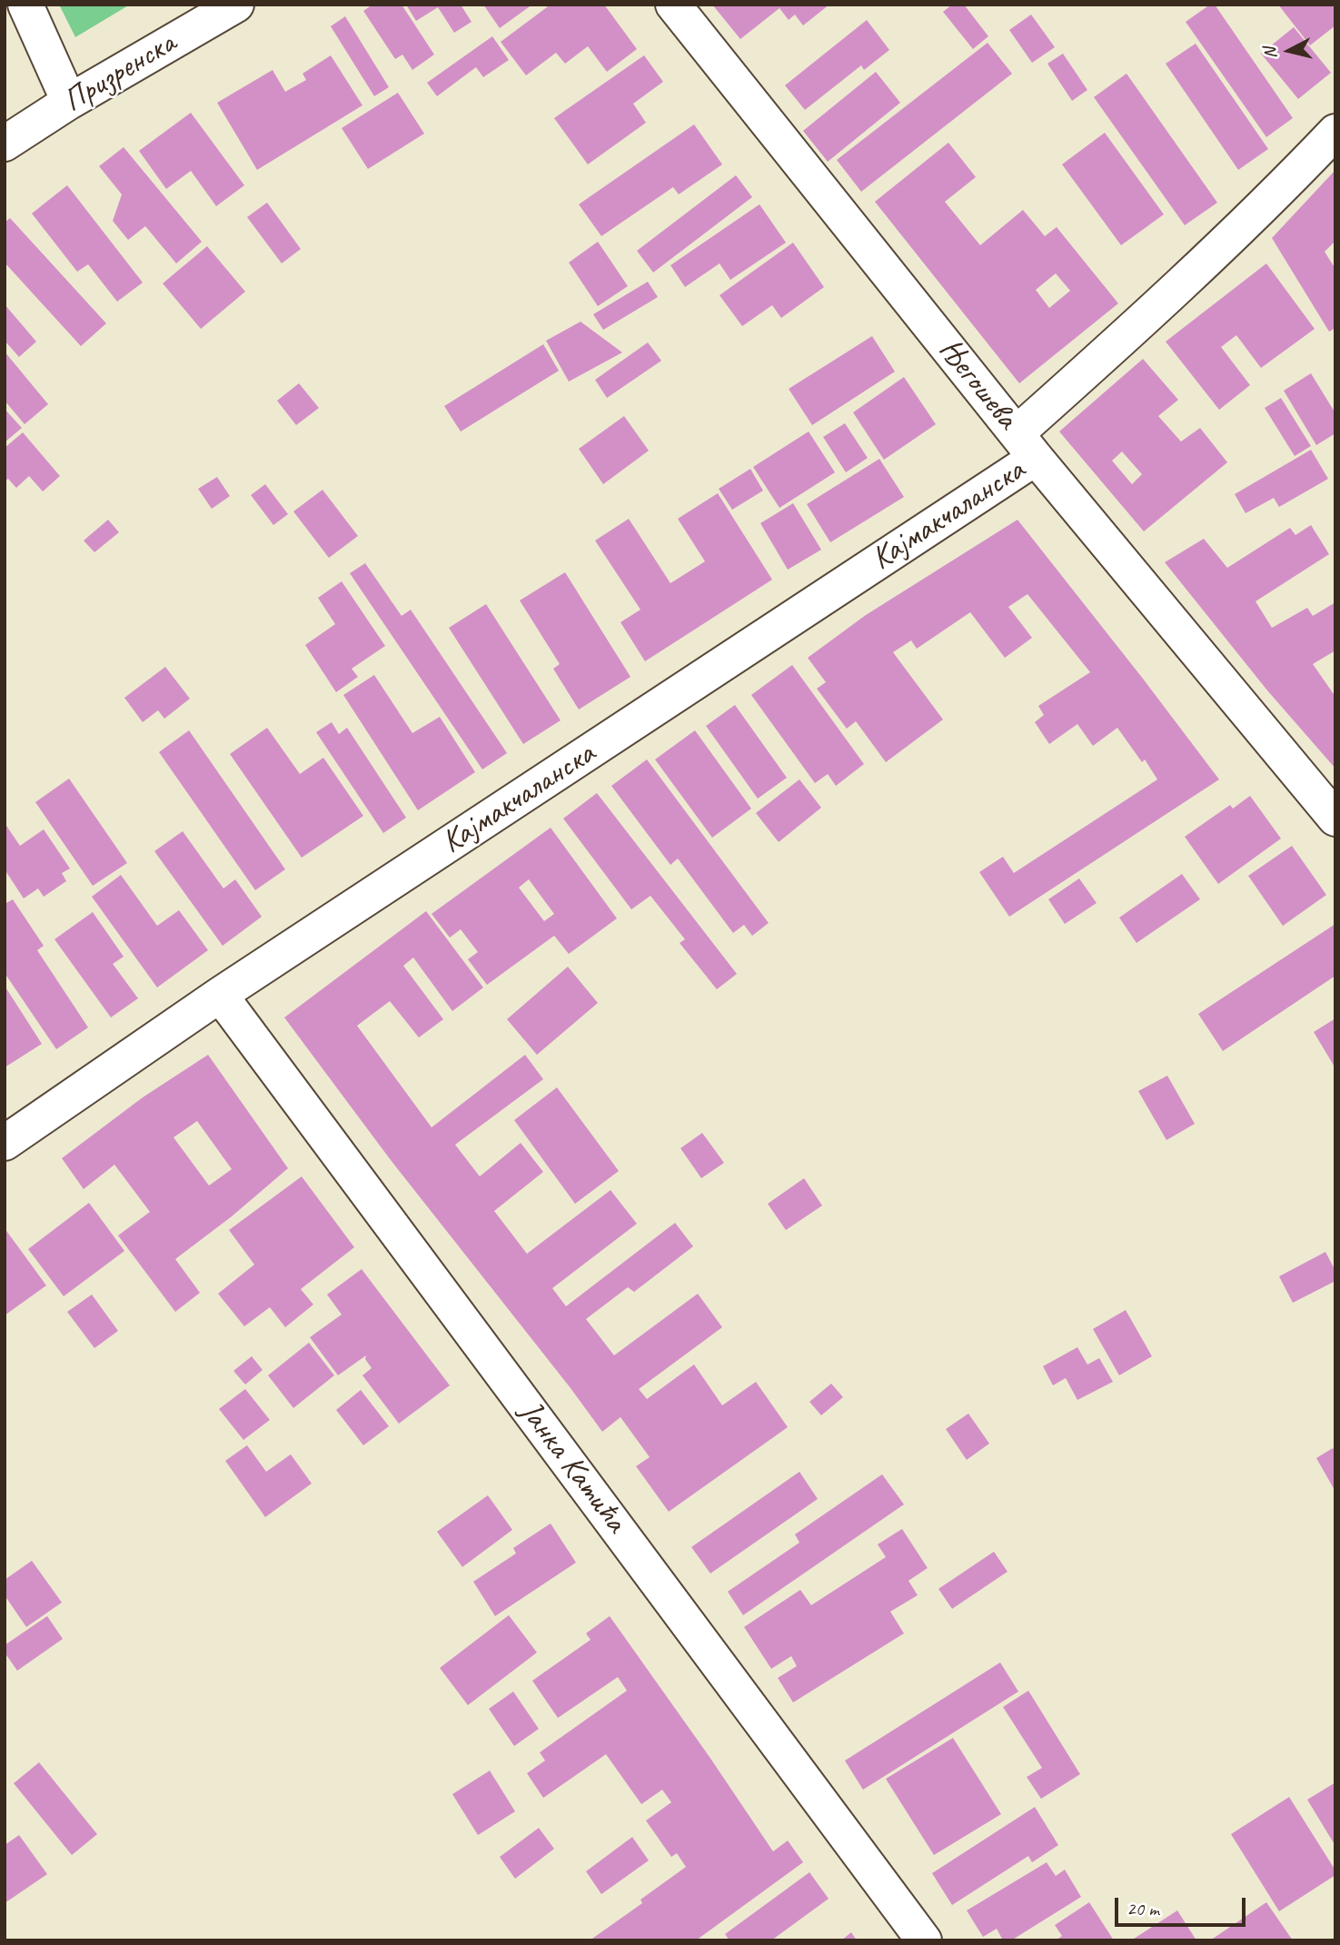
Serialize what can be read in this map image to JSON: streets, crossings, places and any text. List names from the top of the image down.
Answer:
{
  "streets": {
    "street": [
      "Призренска",
      "Његошева",
      "Кајмакчаланска",
      "Јанка Катића"
    ]
  },
  "crossings": [
    ["Његошева", "Кајмакчаланска"],
    ["Кајмакчаланска", "Јанка Катића"]
  ],
  "scale_bar": "20 m",
  "north": "left"
}
